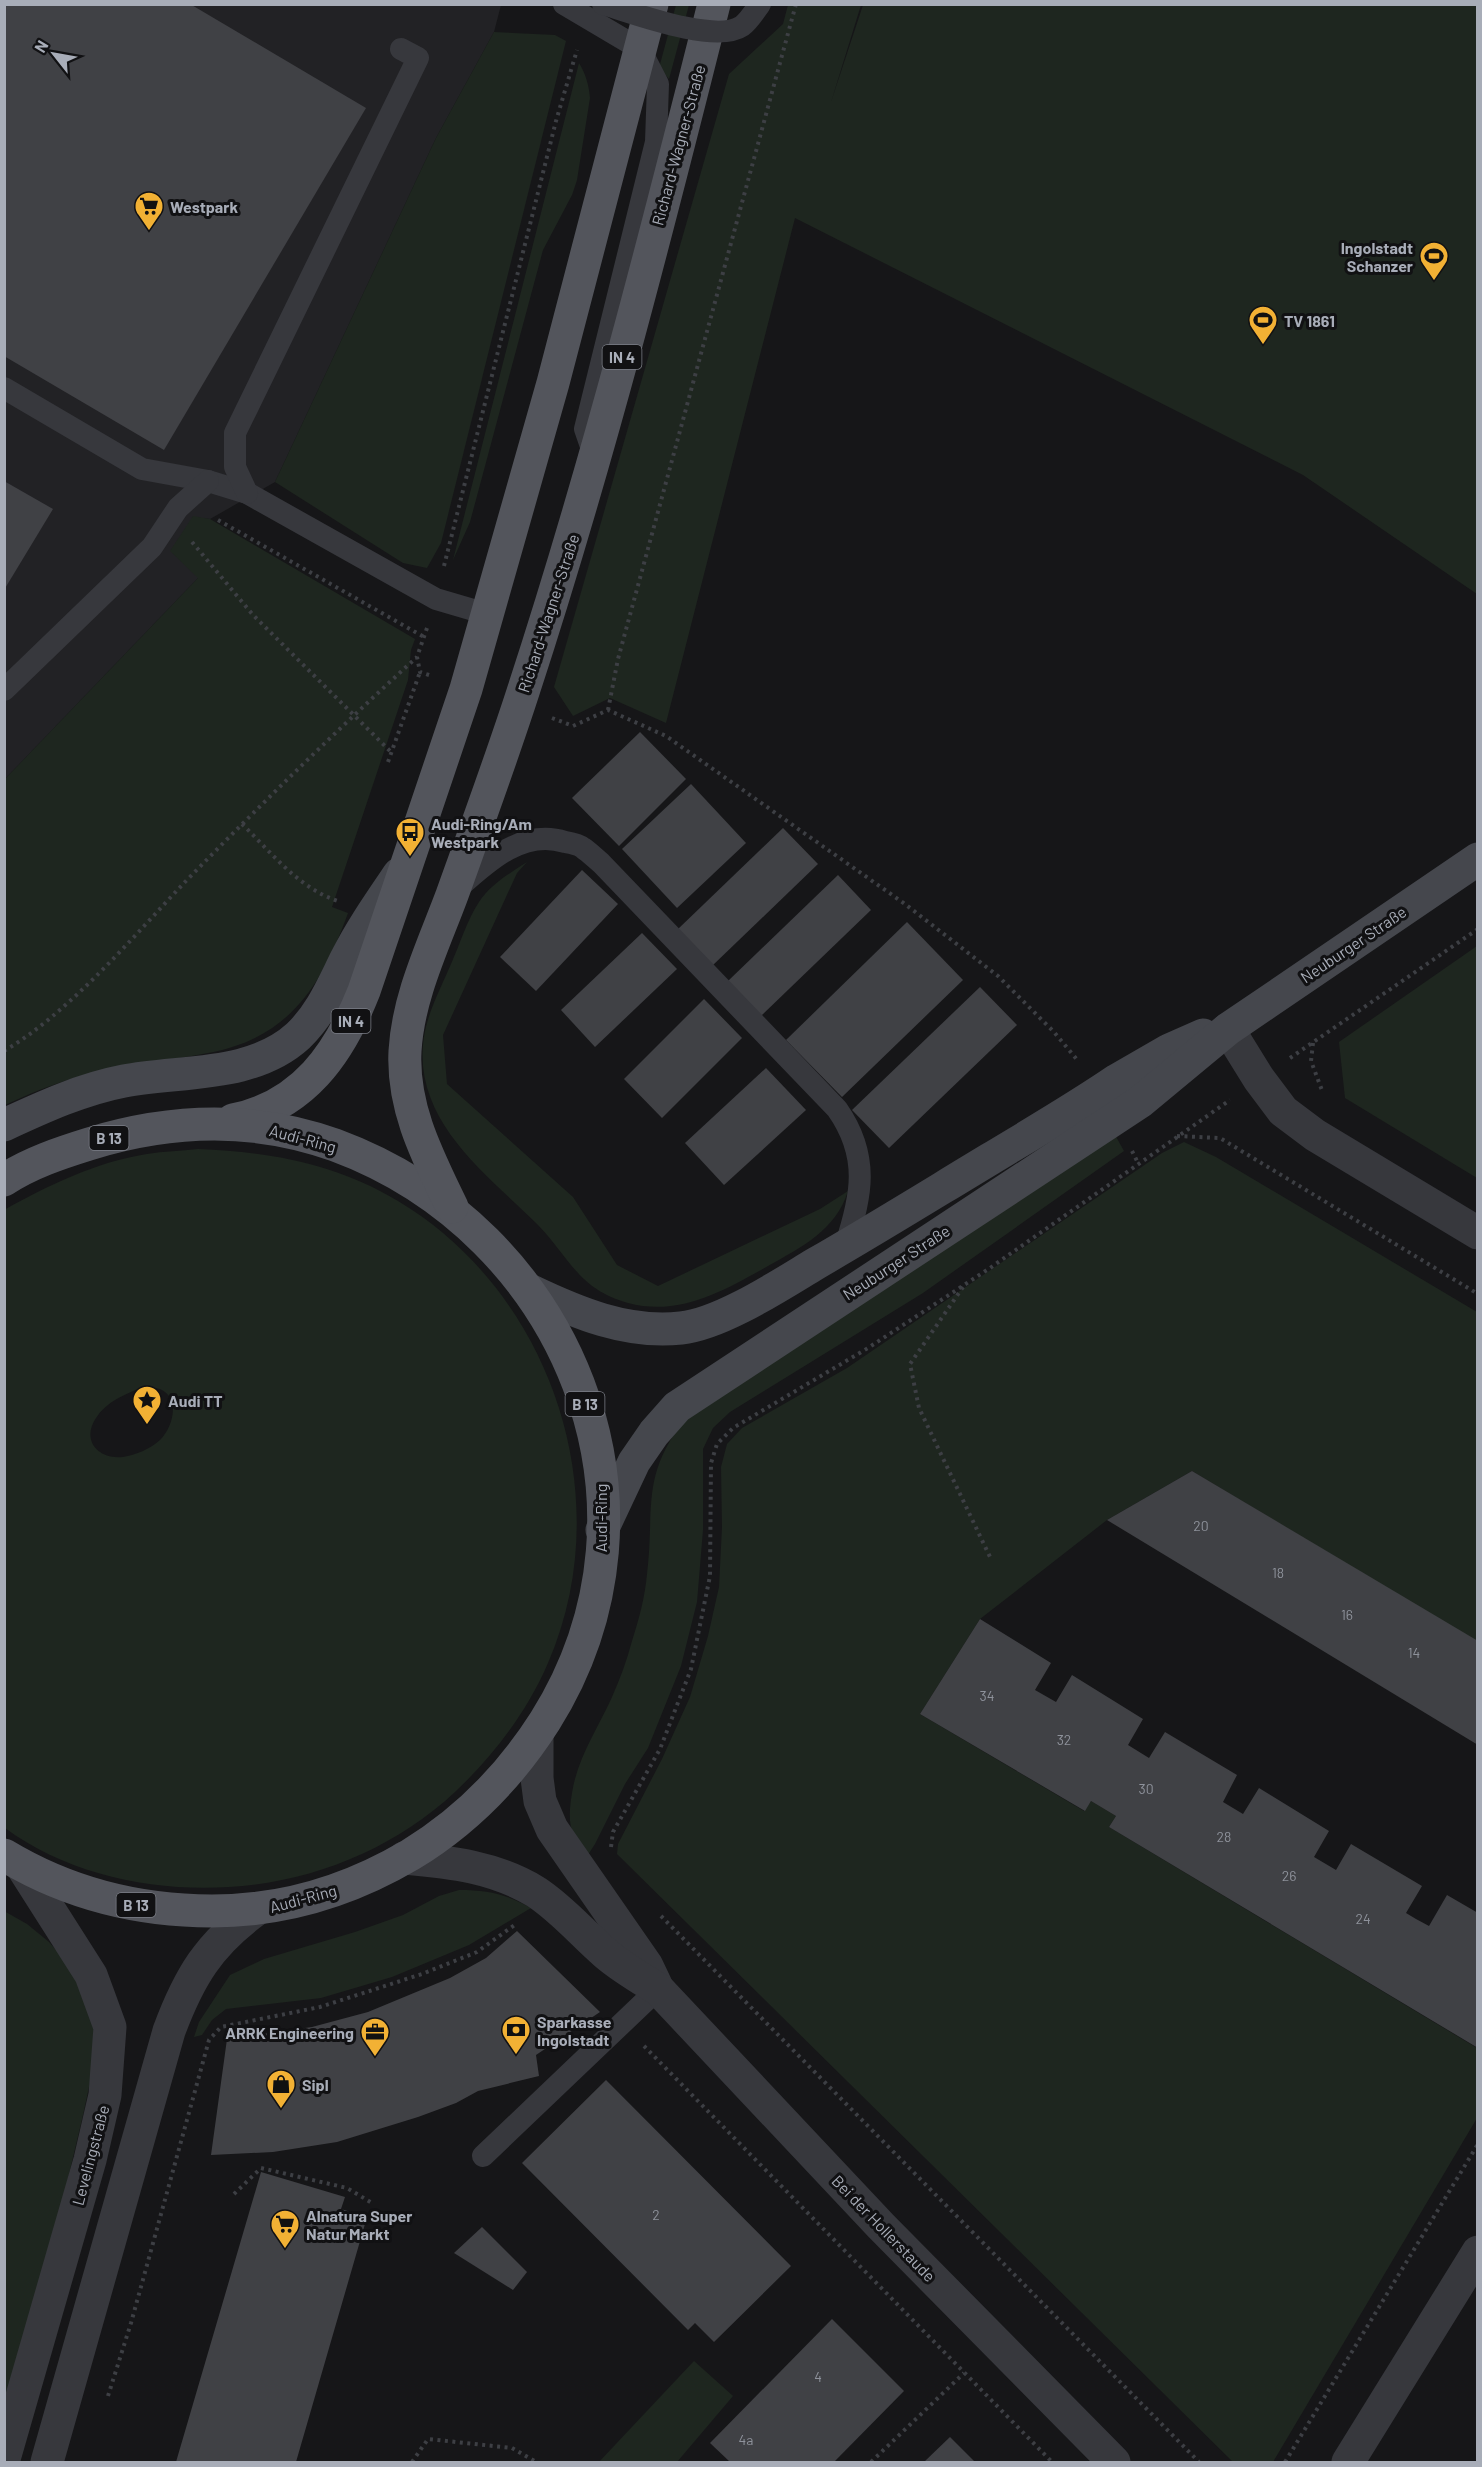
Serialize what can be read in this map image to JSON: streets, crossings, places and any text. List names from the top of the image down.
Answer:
{
  "streets": {
    "main road": [
      "Richard-Wagner-Straße",
      "IN 4",
      "Neuburger Straße",
      "B 13",
      "Audi-Ring"
    ],
    "street": ["Levelingstraße", "Bei der Hollerstaude"]
  },
  "crossings": [
    ["Richard-Wagner-Straße", "Audi-Ring"],
    ["IN 4", "Audi-Ring"],
    ["Neuburger Straße", "Audi-Ring"],
    ["Audi-Ring", "Levelingstraße"],
    ["Audi-Ring", "Bei der Hollerstaude"]
  ],
  "places": {
    "supermarket": ["Westpark", "Alnatura Super Natur Markt"],
    "sports": ["Ingolstadt Schanzer", "TV 1861"],
    "bus stop": ["Audi-Ring/Am Westpark"],
    "place": ["Audi TT"],
    "bank": ["Sparkasse Ingolstadt"],
    "office": ["ARRK Engineering"],
    "shop": ["Sipl"]
  },
  "house_numbers": [
    "20",
    "18",
    "16",
    "14",
    "34",
    "32",
    "30",
    "28",
    "26",
    "24",
    "2",
    "4",
    "4a"
  ],
  "north": "top left"
}
